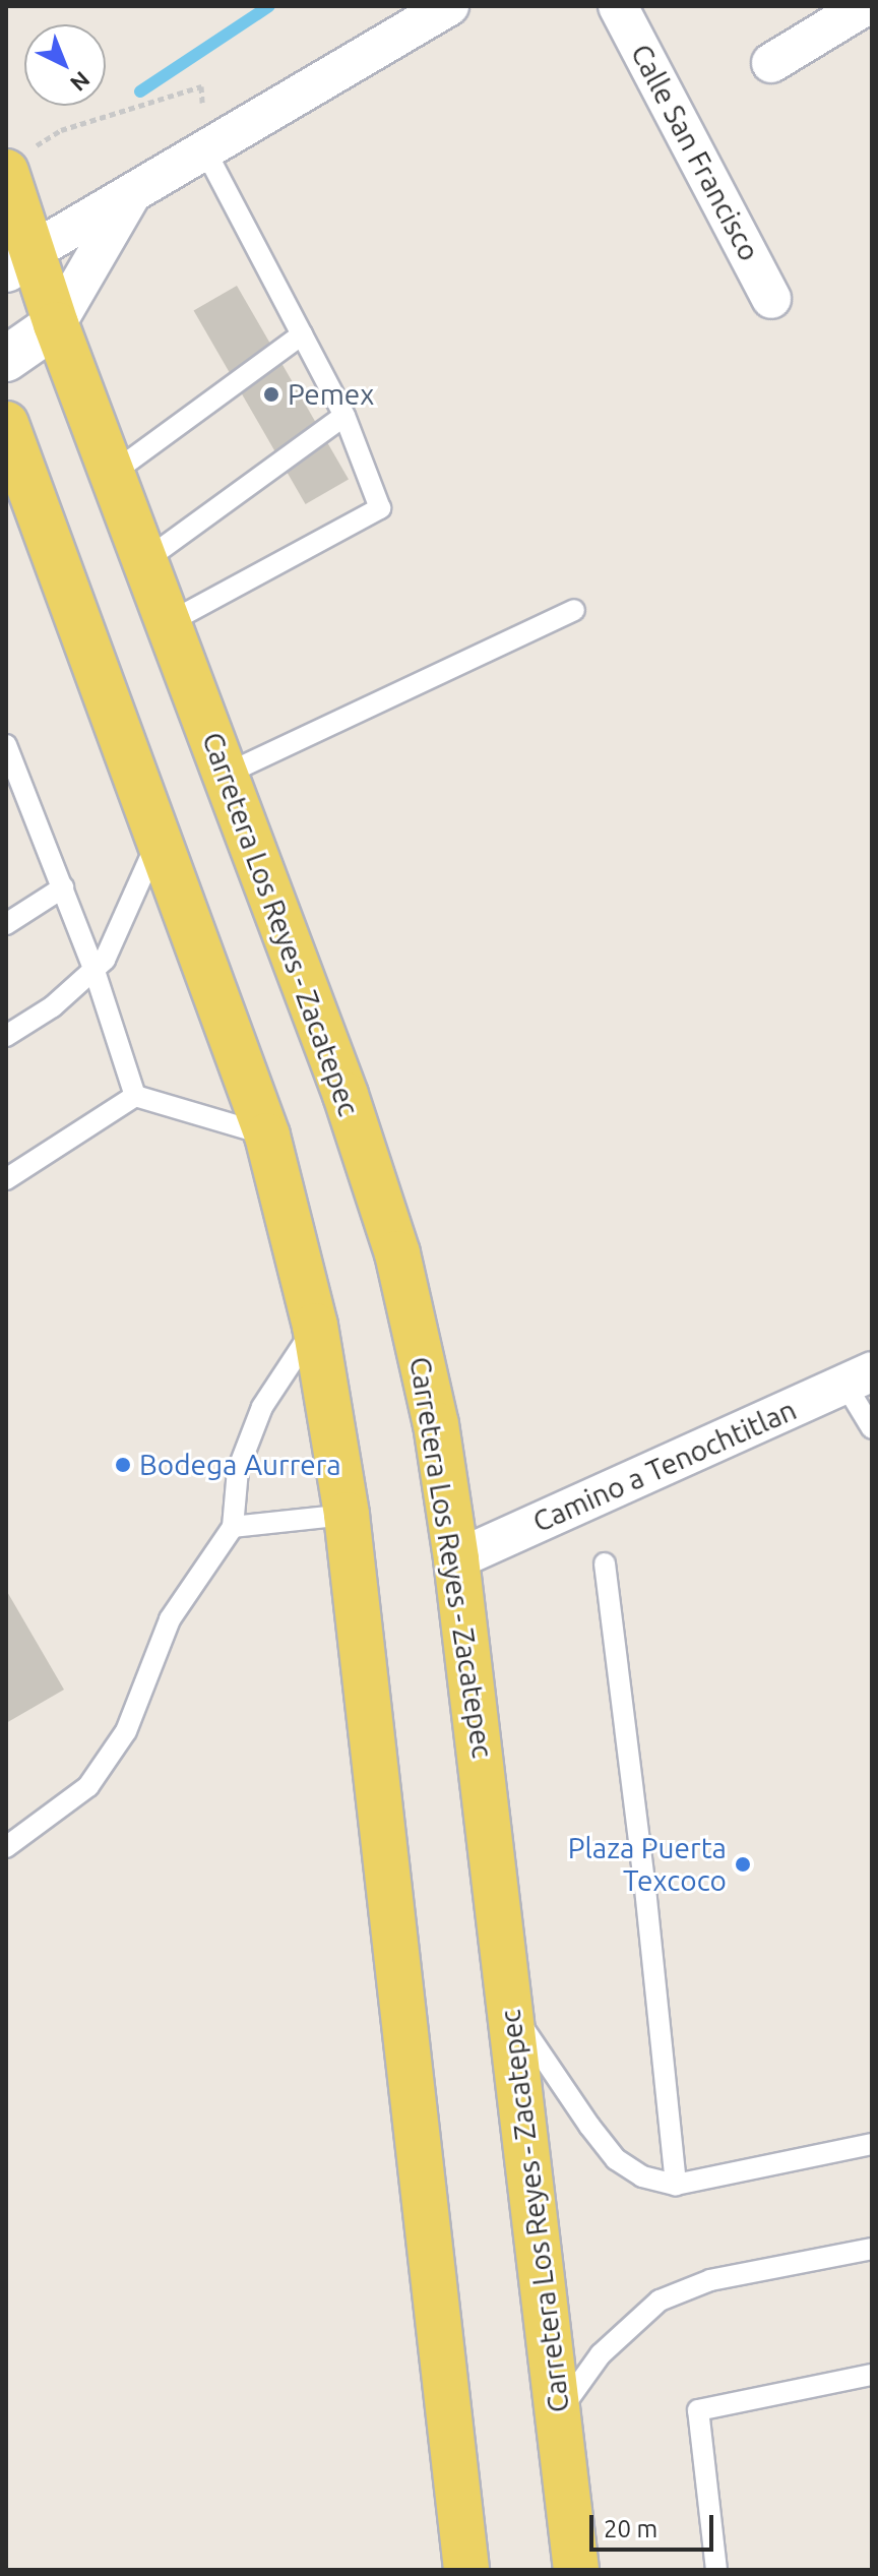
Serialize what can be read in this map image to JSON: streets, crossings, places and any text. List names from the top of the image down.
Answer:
{
  "streets": {
    "main road": ["Carretera Los Reyes - Zacatepec"],
    "street": ["Calle San Francisco", "Camino a Tenochtitlan"]
  },
  "crossings": [
    ["Carretera Los Reyes - Zacatepec", "Camino a Tenochtitlan"]
  ],
  "places": ["Pemex", "Bodega Aurrera", "Plaza Puerta Texcoco"],
  "scale_bar": "20 m",
  "north": "bottom right"
}
